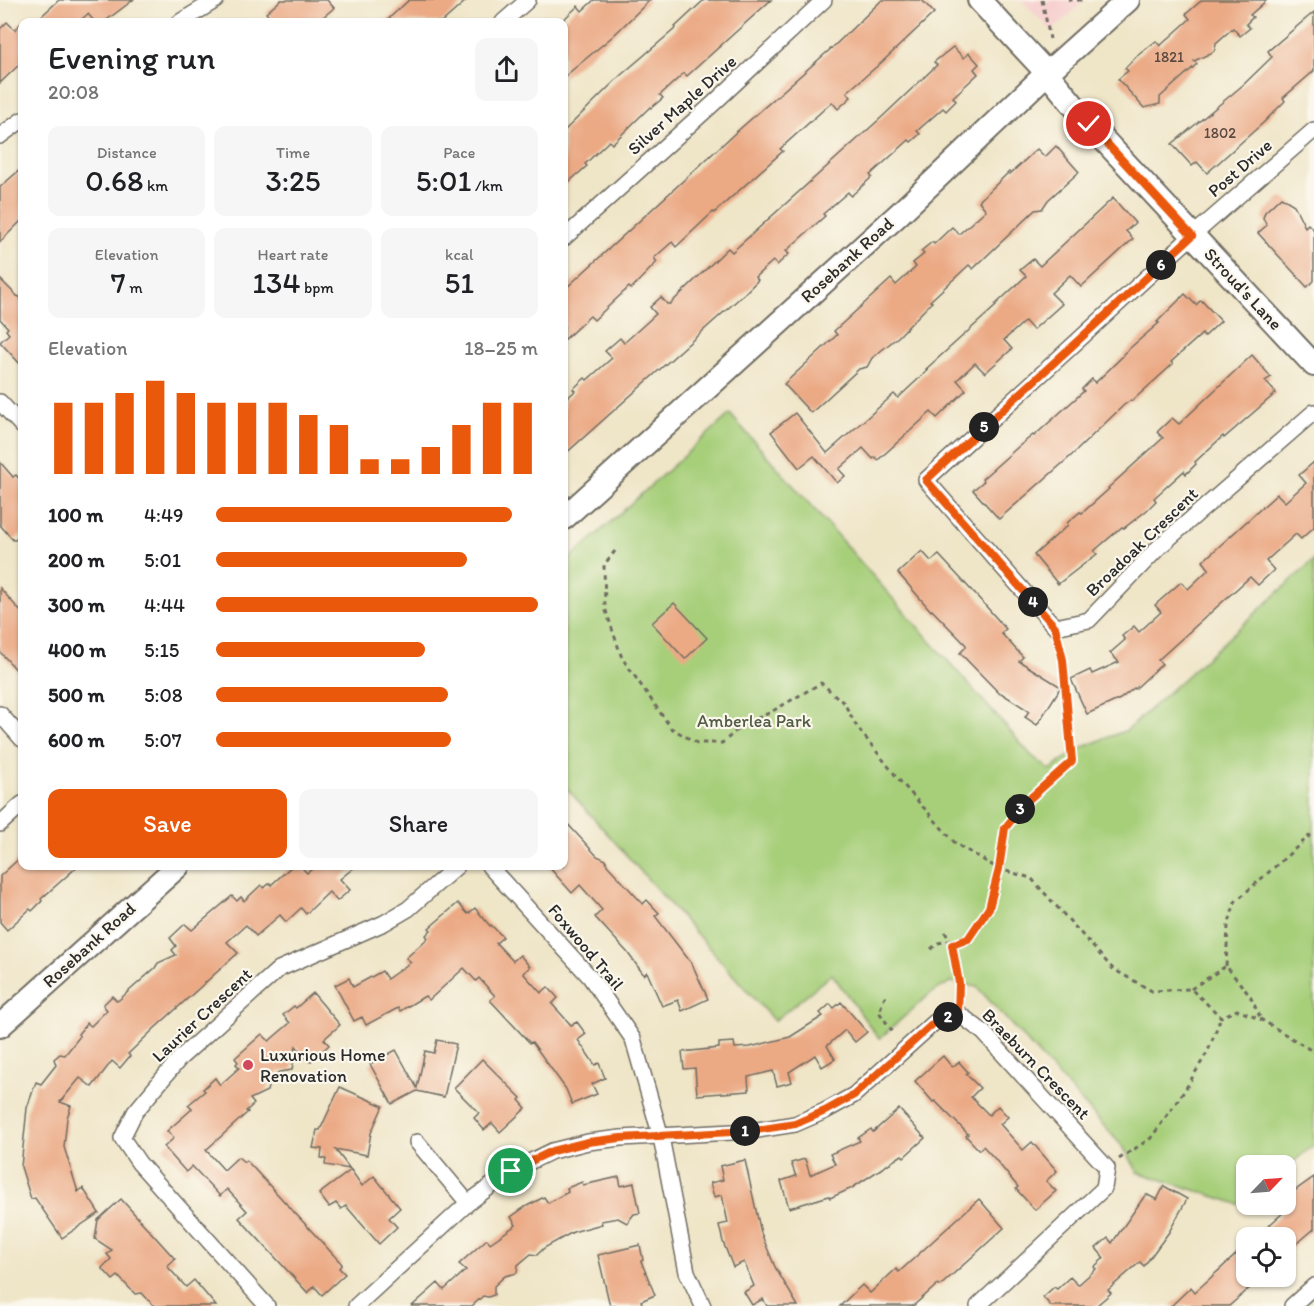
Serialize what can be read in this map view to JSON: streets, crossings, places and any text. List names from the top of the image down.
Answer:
{
  "streets": {
    "street": [
      "Silver Maple Drive",
      "Post Drive",
      "Rosebank Road",
      "Stroud's Lane",
      "Broadoak Crescent",
      "Foxwood Trail",
      "Laurier Crescent",
      "Braeburn Crescent"
    ]
  },
  "crossings": [
    ["Post Drive", "Stroud's Lane"],
    ["Rosebank Road", "Stroud's Lane"],
    ["Foxwood Trail", "Braeburn Crescent"]
  ],
  "parks": ["Amberlea Park"],
  "places": ["Luxurious Home Renovation"],
  "house_numbers": ["1821", "1802"],
  "north": "top right",
  "page": {
    "heading": ["Evening run", "20:08"],
    "stats": [
      ["Distance", "0.68 km"],
      ["Time", "3:25"],
      ["Pace", "5:01 /km"],
      ["Elevation", "7 m"],
      ["Heart rate", "134 bpm"],
      ["kcal", "51"]
    ],
    "pins": [
      "6",
      "5",
      "4",
      "3",
      "2",
      "1"
    ],
    "chart": ["Elevation", "18–25 m"],
    "list": [
      {
        "name": "100 m",
        "note": "4:49"
      },
      {
        "name": "200 m",
        "note": "5:01"
      },
      {
        "name": "300 m",
        "note": "4:44"
      },
      {
        "name": "400 m",
        "note": "5:15"
      },
      {
        "name": "500 m",
        "note": "5:08"
      },
      {
        "name": "600 m",
        "note": "5:07"
      }
    ],
    "buttons": ["Save", "Share"]
  }
}
